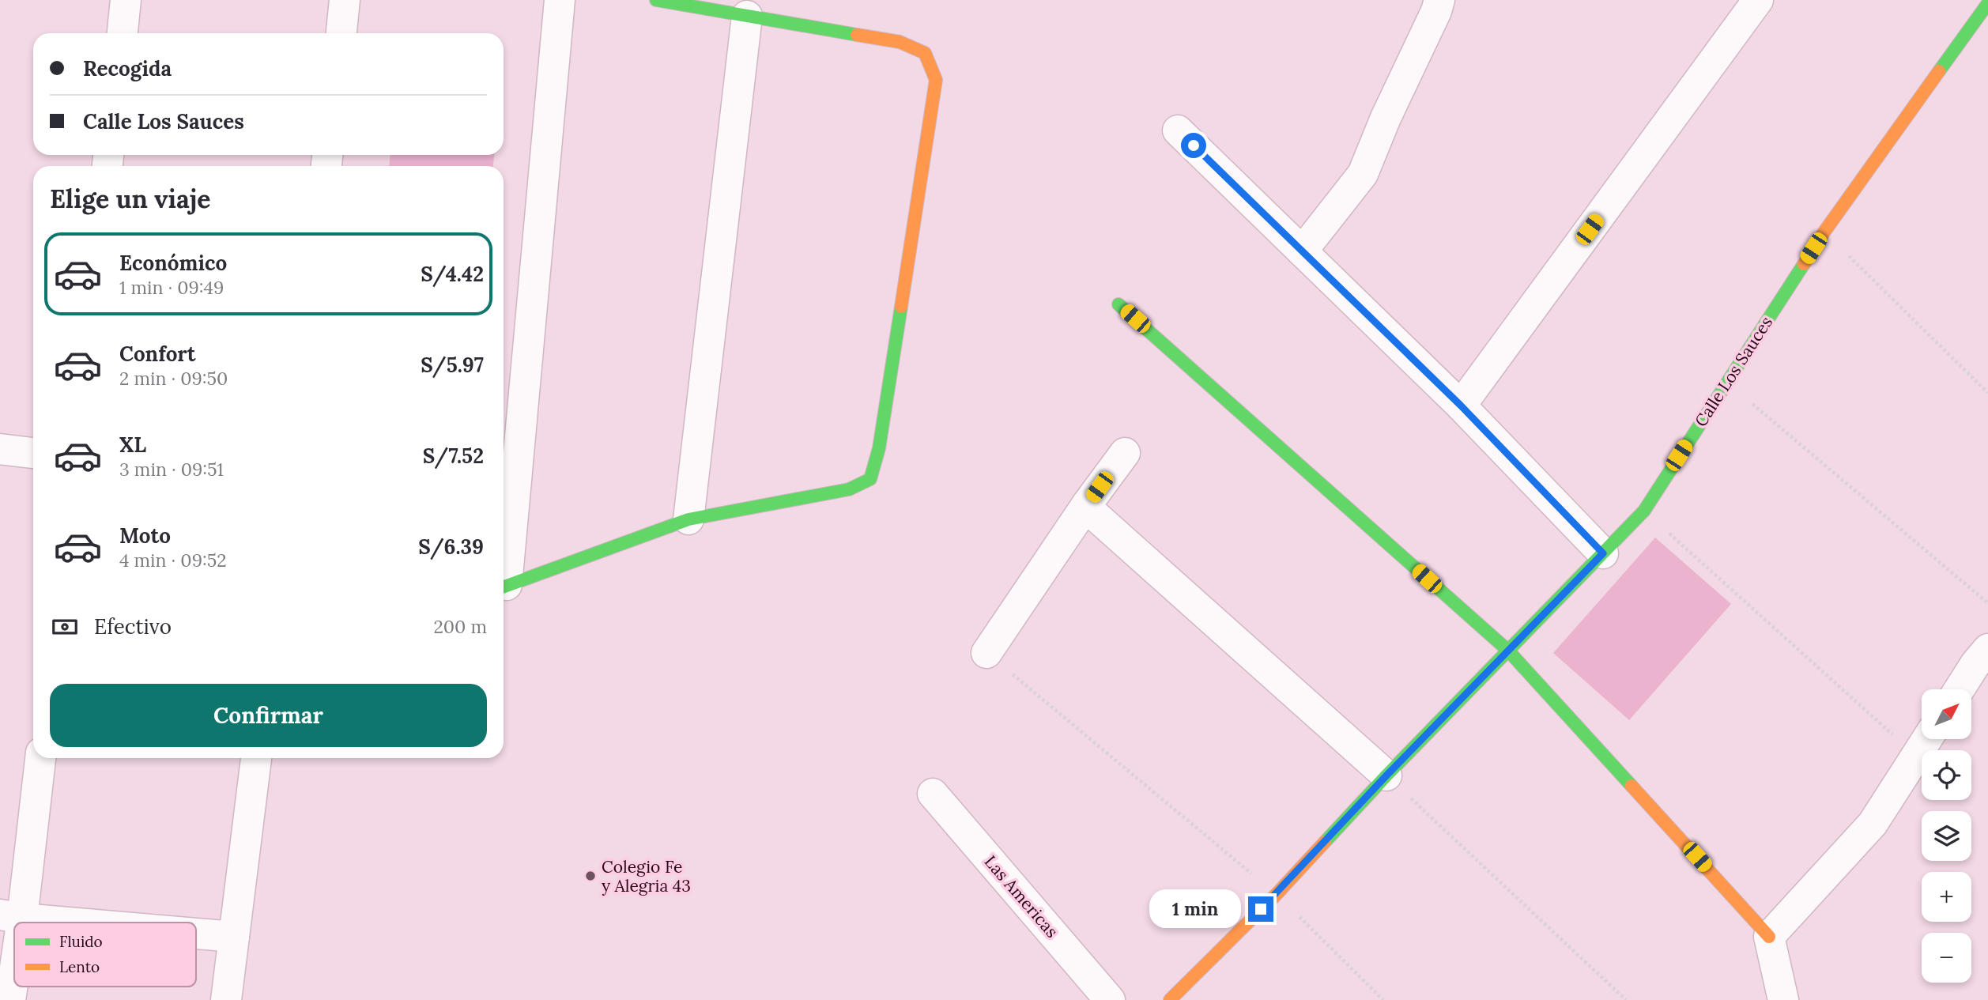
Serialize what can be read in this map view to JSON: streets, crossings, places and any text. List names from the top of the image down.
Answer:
{
  "streets": {
    "street": ["Calle Los Sauces", "Las Americas"]
  },
  "places": ["Colegio Fe y Alegria 43"],
  "legend": ["Fluido", "Lento"],
  "north": "top right",
  "page": {
    "banner": ["Recogida", "Calle Los Sauces"],
    "heading": "Elige un viaje",
    "list": [
      {
        "name": "Económico",
        "note": "1 min · 09:49",
        "value": "S/4.42"
      },
      {
        "name": "Confort",
        "note": "2 min · 09:50",
        "value": "S/5.97"
      },
      {
        "name": "XL",
        "note": "3 min · 09:51",
        "value": "S/7.52"
      },
      {
        "name": "Moto",
        "note": "4 min · 09:52",
        "value": "S/6.39"
      }
    ],
    "pay": ["Efectivo", "200 m"],
    "buttons": "Confirmar",
    "map_buttons": ["+", "−"],
    "bubble": "1 min"
  }
}
